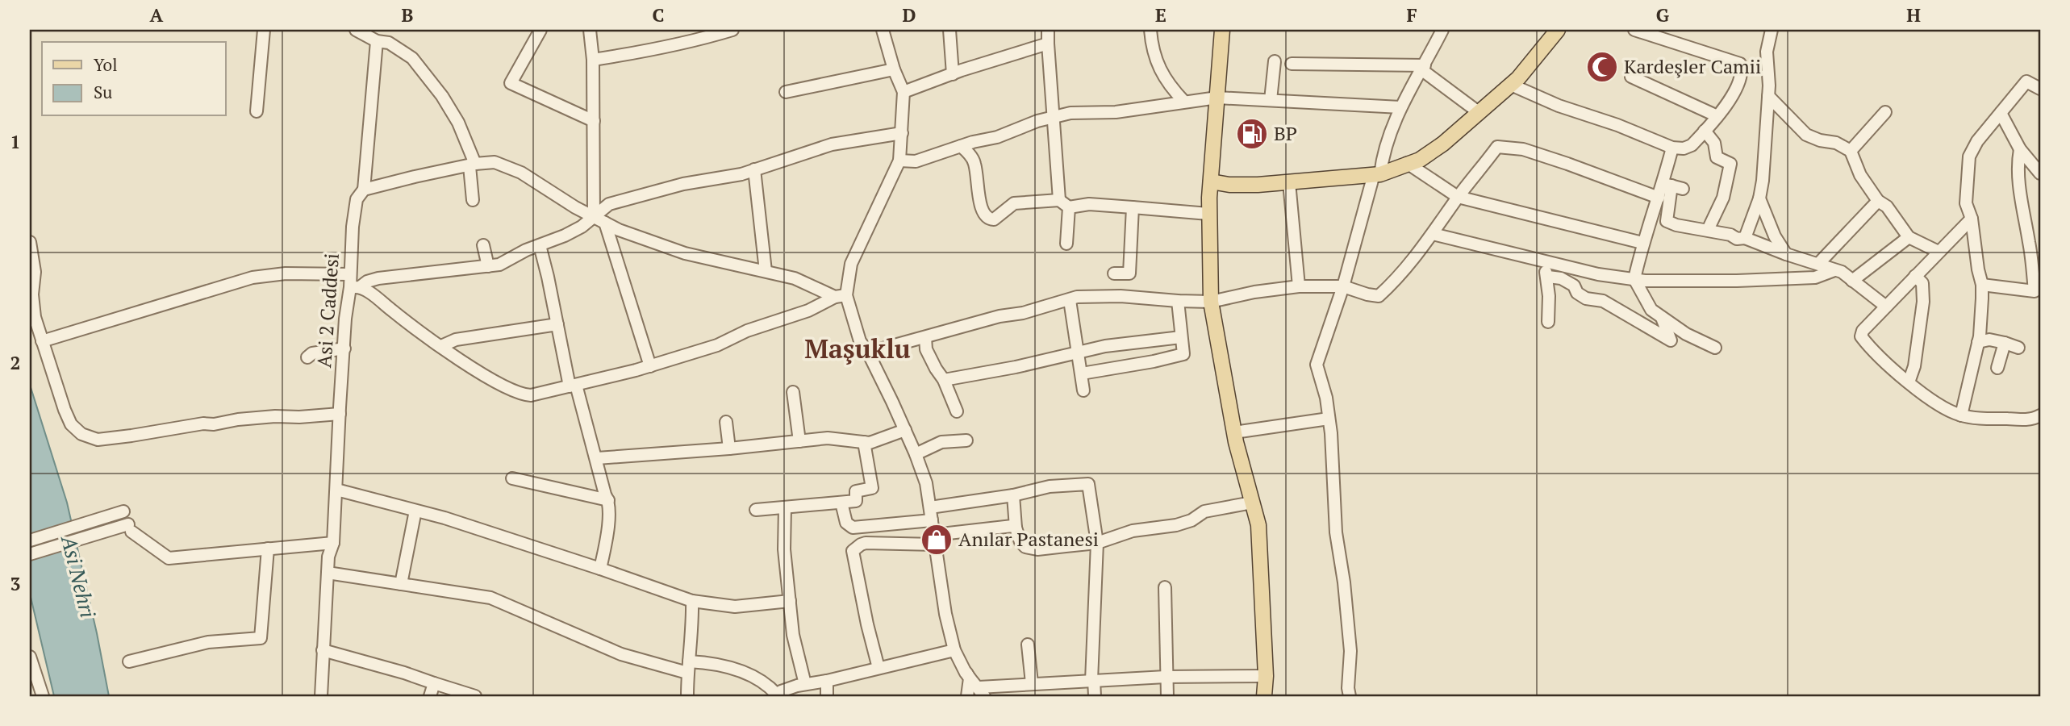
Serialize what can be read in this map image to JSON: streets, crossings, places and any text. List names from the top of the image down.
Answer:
{
  "streets": {
    "street": ["Asi 2 Caddesi"]
  },
  "districts": ["Maşuklu"],
  "water": ["Asi Nehri"],
  "places": {
    "mosque": ["Kardeşler Camii"],
    "fuel station": ["BP"],
    "shop": ["Anılar Pastanesi"]
  },
  "legend": ["Yol", "Su"],
  "grid": {
    "columns": [
      "A",
      "B",
      "C",
      "D",
      "E",
      "F",
      "G",
      "H"
    ],
    "rows": ["1", "2", "3"]
  }
}
